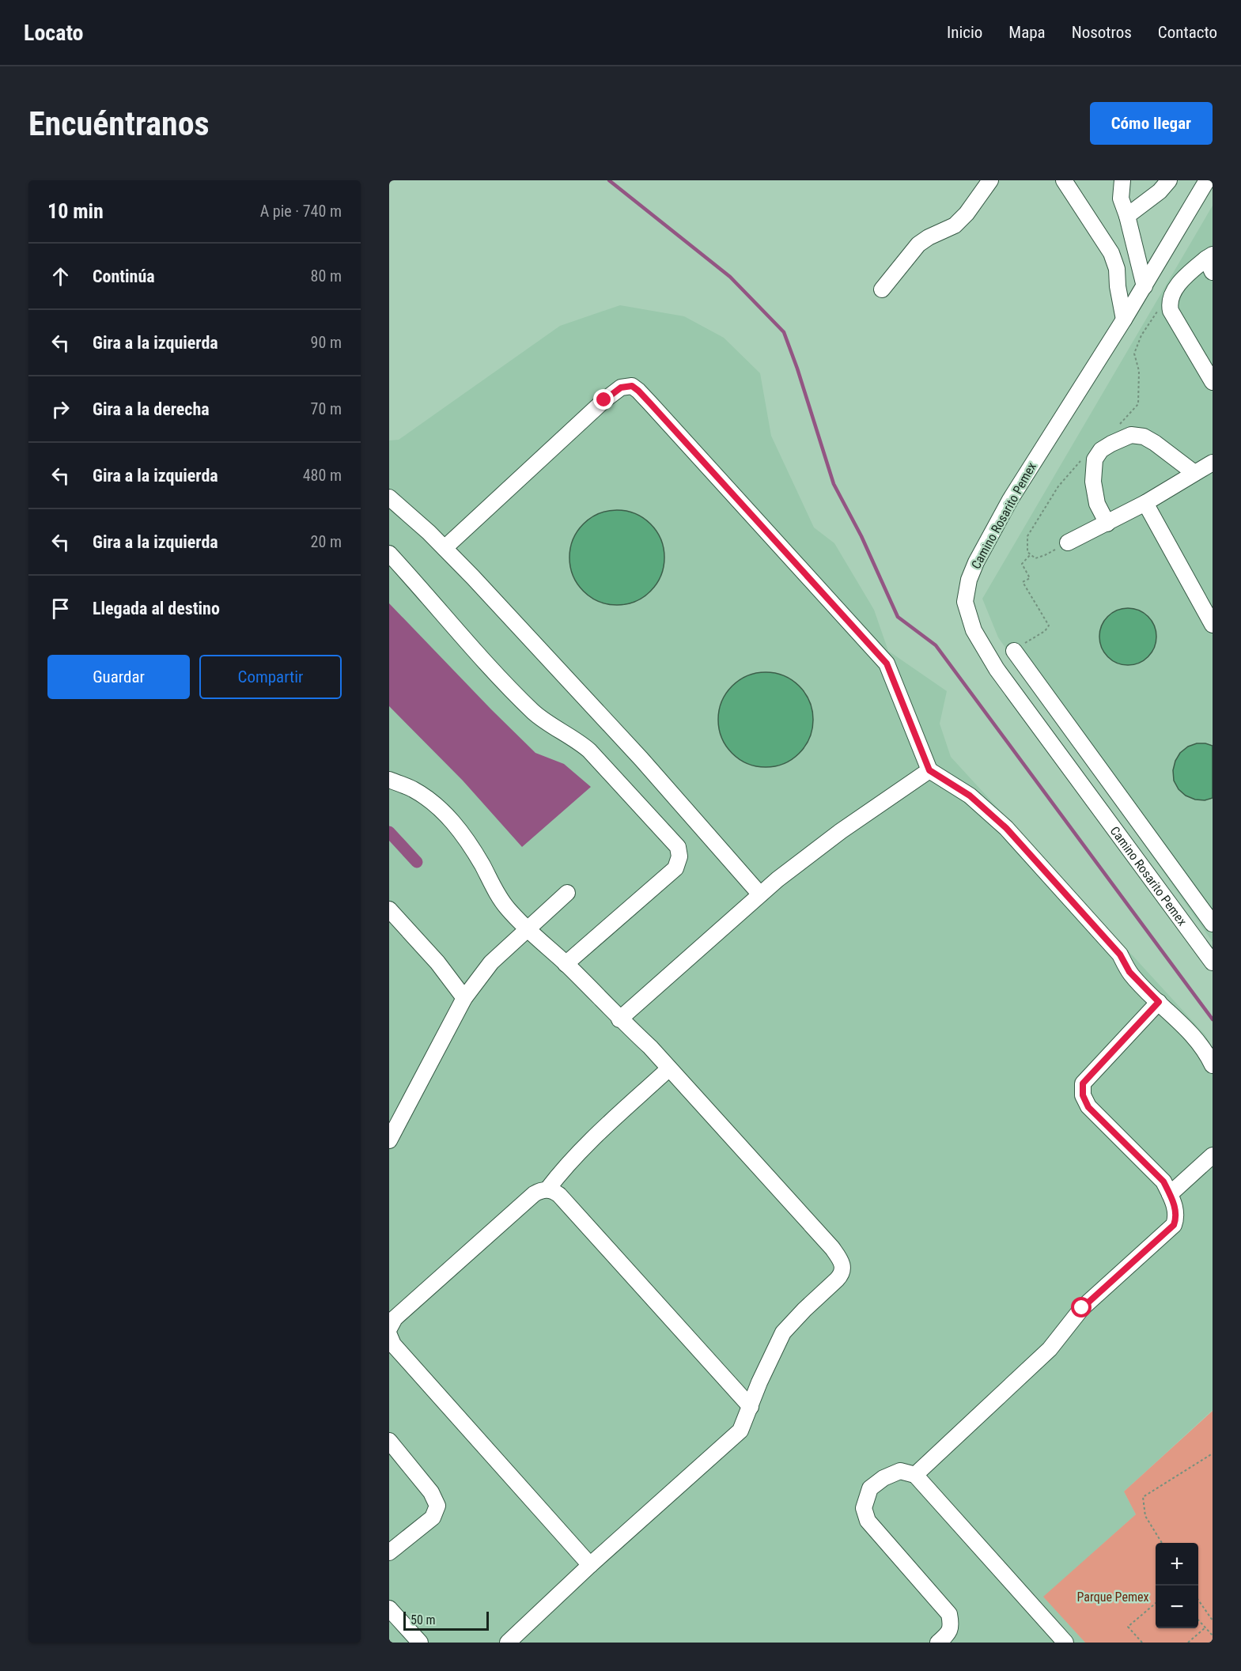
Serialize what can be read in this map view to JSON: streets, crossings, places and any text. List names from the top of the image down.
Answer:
{
  "streets": {
    "street": ["Camino Rosarito Pemex"]
  },
  "parks": ["Parque Pemex"],
  "scale_bar": "50 m",
  "page": {
    "header": "Locato",
    "nav": [
      "Inicio",
      "Mapa",
      "Nosotros",
      "Contacto"
    ],
    "buttons": [
      "Cómo llegar",
      ["Guardar", "Compartir"]
    ],
    "title": "Encuéntranos",
    "heading": ["10 min", "A pie · 740 m"],
    "list": [
      ["Continúa", "80 m"],
      ["Gira a la izquierda", "90 m"],
      ["Gira a la derecha", "70 m"],
      ["Gira a la izquierda", "480 m"],
      ["Gira a la izquierda", "20 m"],
      "Llegada al destino"
    ],
    "map_buttons": ["+", "−"],
    "scale": "50 m"
  }
}
